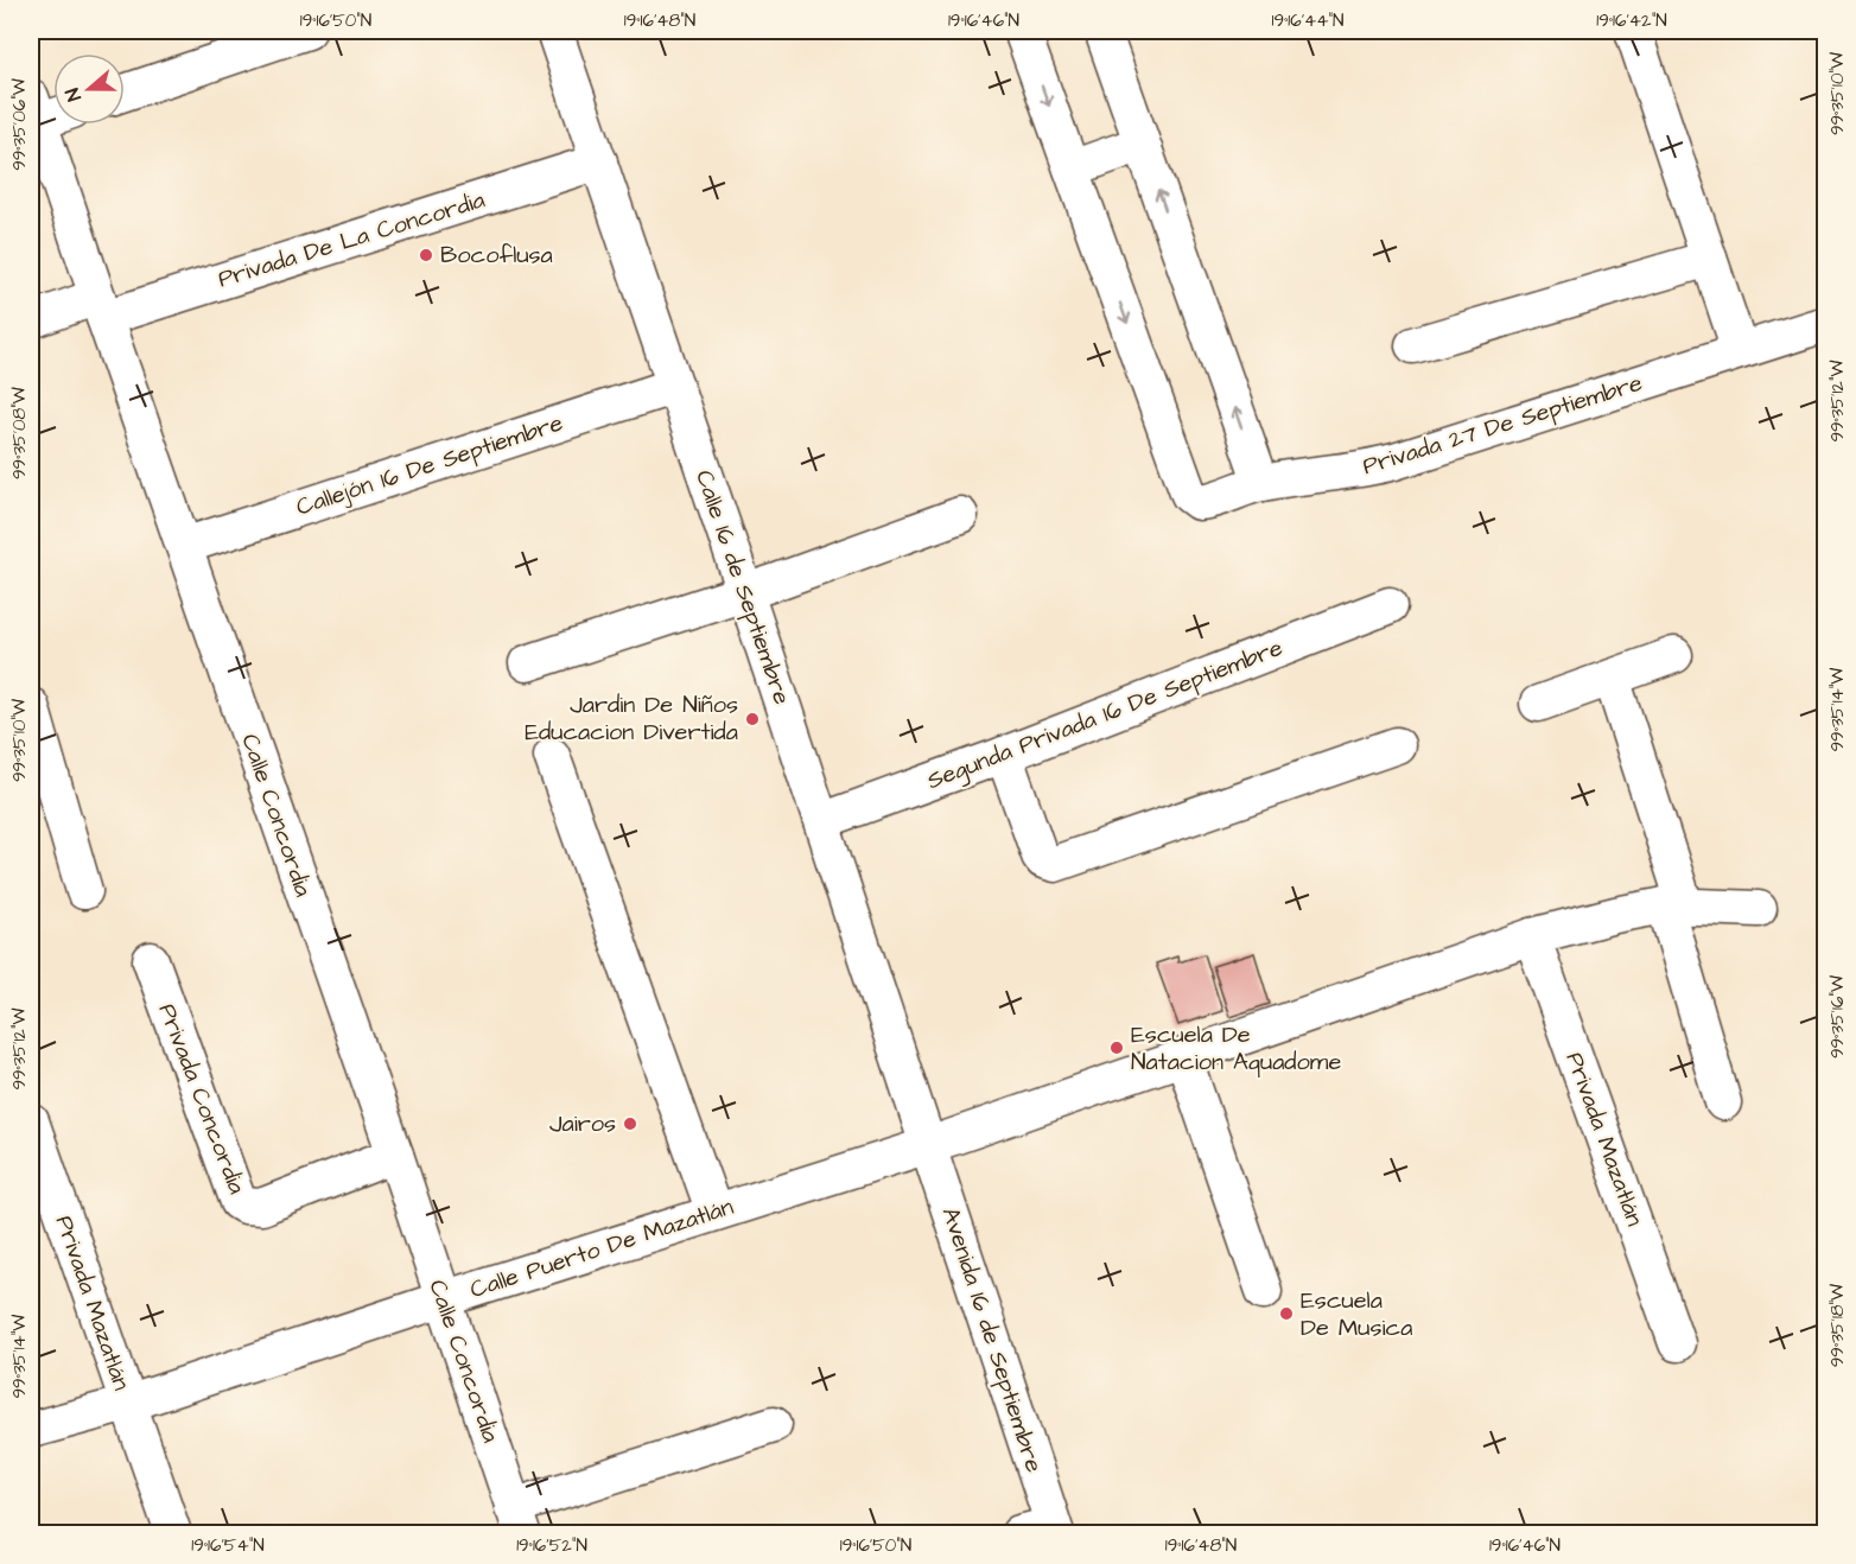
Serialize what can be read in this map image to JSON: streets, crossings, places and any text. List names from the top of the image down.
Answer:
{
  "streets": {
    "street": [
      "Privada De La Concordia",
      "Privada 27 De Septiembre",
      "Callejón 16 De Septiembre",
      "Calle 16 de Septiembre",
      "Segunda Privada 16 De Septiembre",
      "Calle Concordia",
      "Privada Concordia",
      "Privada Mazatlán",
      "Calle Puerto De Mazatlán",
      "Avenida 16 de Septiembre"
    ]
  },
  "crossings": [
    ["Privada De La Concordia", "Calle 16 de Septiembre"],
    ["Privada De La Concordia", "Calle Concordia"],
    ["Callejón 16 De Septiembre", "Calle 16 de Septiembre"],
    ["Callejón 16 De Septiembre", "Calle Concordia"],
    ["Calle 16 de Septiembre", "Segunda Privada 16 De Septiembre"],
    ["Calle 16 de Septiembre", "Calle Puerto De Mazatlán"],
    ["Calle 16 de Septiembre", "Avenida 16 de Septiembre"],
    ["Calle Concordia", "Privada Concordia"],
    ["Calle Concordia", "Calle Puerto De Mazatlán"],
    ["Privada Mazatlán", "Calle Puerto De Mazatlán"],
    ["Calle Puerto De Mazatlán", "Avenida 16 de Septiembre"]
  ],
  "places": [
    "Bocoflusa",
    "Jardin De Niños Educacion Divertida",
    "Escuela De Natacion Aquadome",
    "Jairos",
    "Escuela De Musica"
  ],
  "north": "left",
  "coordinates": [
    "19°16'50\"N",
    "19°16'48\"N",
    "19°16'46\"N",
    "19°16'44\"N",
    "19°16'42\"N",
    "99°35'10\"W",
    "99°35'06\"W",
    "99°35'12\"W",
    "99°35'08\"W",
    "99°35'14\"W",
    "99°35'16\"W",
    "99°35'18\"W",
    "19°16'54\"N",
    "19°16'52\"N"
  ]
}
